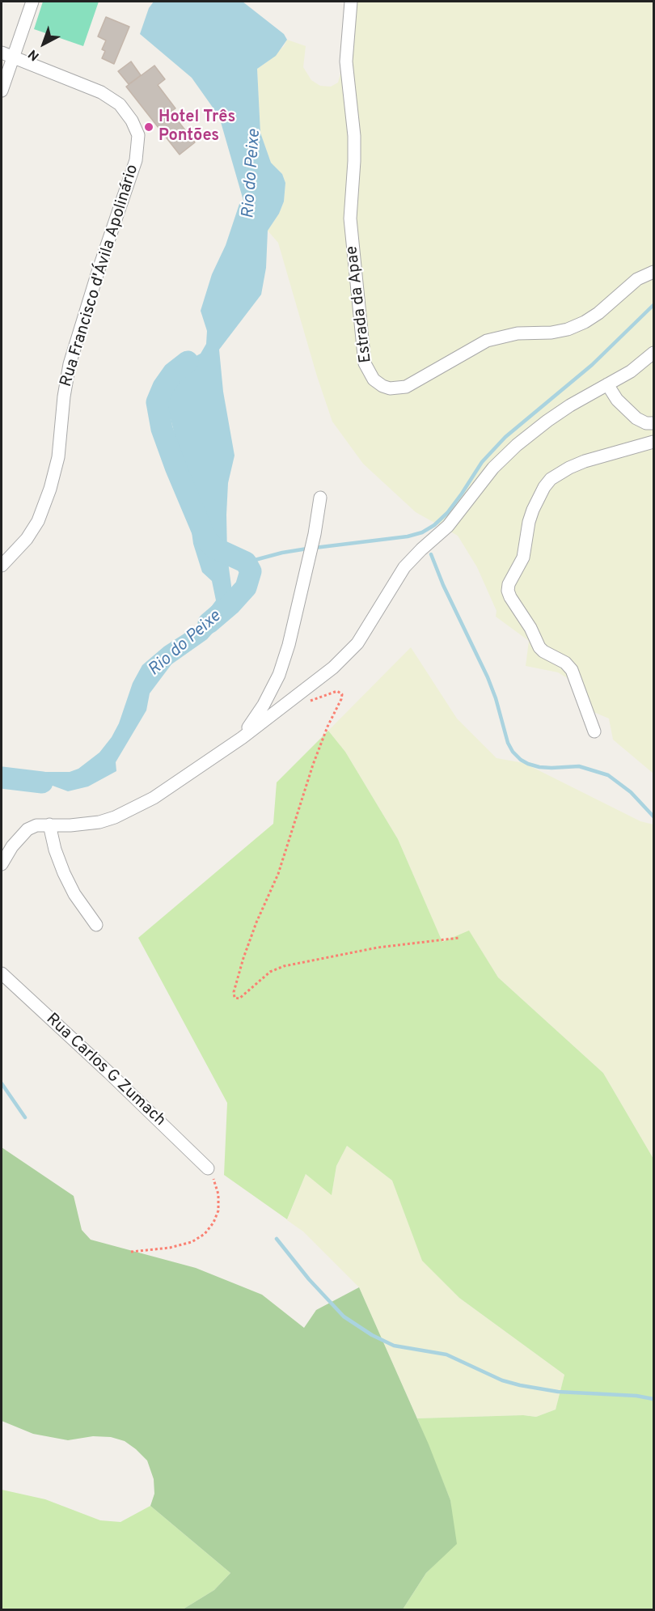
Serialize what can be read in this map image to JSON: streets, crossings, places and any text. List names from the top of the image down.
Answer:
{
  "streets": {
    "street": ["Rua Francisco d'Ávila Apolinário", "Estrada da Apae", "Rua Carlos G Zumach"]
  },
  "water": ["Rio do Peixe"],
  "places": ["Hotel Três Pontões"],
  "north": "bottom left"
}
